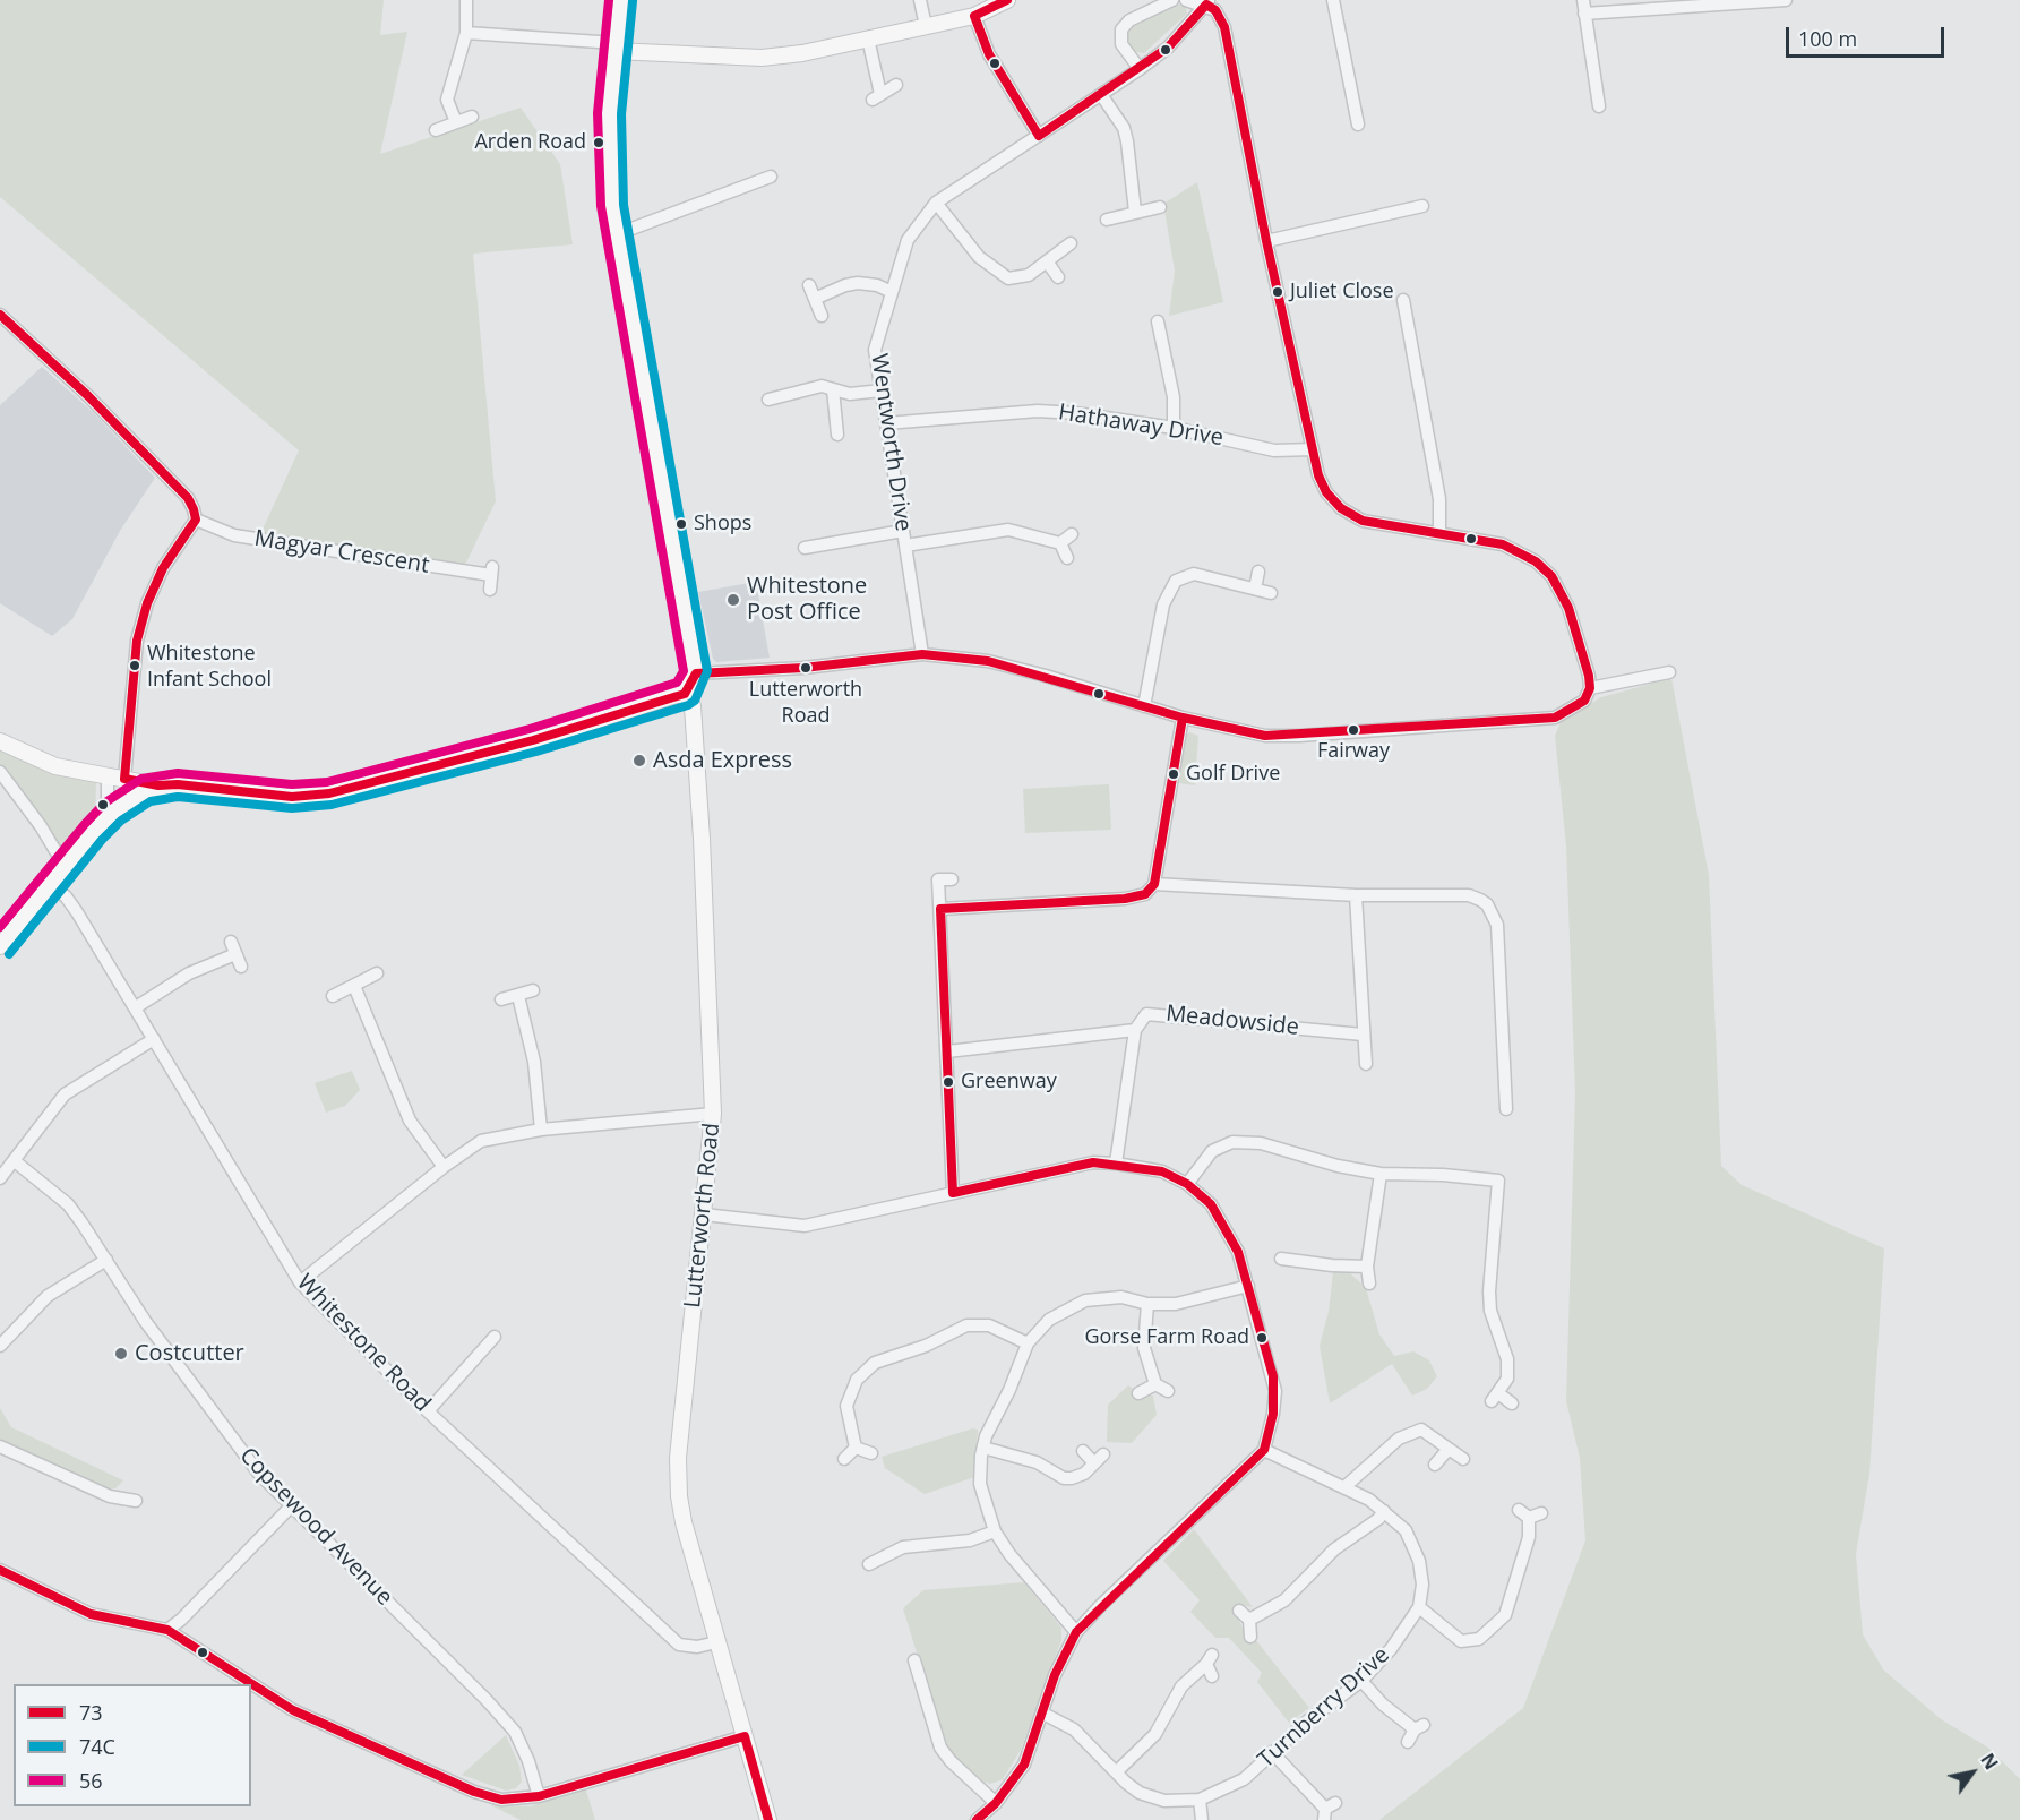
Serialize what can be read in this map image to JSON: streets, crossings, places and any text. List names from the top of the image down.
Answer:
{
  "streets": {
    "main road": ["Lutterworth Road"],
    "street": [
      "Hathaway Drive",
      "Wentworth Drive",
      "Magyar Crescent",
      "Meadowside",
      "Whitestone Road",
      "Copsewood Avenue",
      "Turnberry Drive"
    ]
  },
  "crossings": [
    ["Hathaway Drive", "Wentworth Drive"],
    ["Lutterworth Road", "Whitestone Road"]
  ],
  "places": [
    "Arden Road",
    "Juliet Close",
    "Shops",
    "Whitestone Post Office",
    "Whitestone Infant School",
    "Lutterworth Road",
    "Fairway",
    "Asda Express",
    "Golf Drive",
    "Greenway",
    "Gorse Farm Road",
    "Costcutter"
  ],
  "lines": ["transit line 73", "transit line 56", "transit line 74C"],
  "legend": ["73", "74C", "56"],
  "scale_bar": "100 m",
  "north": "top right"
}
